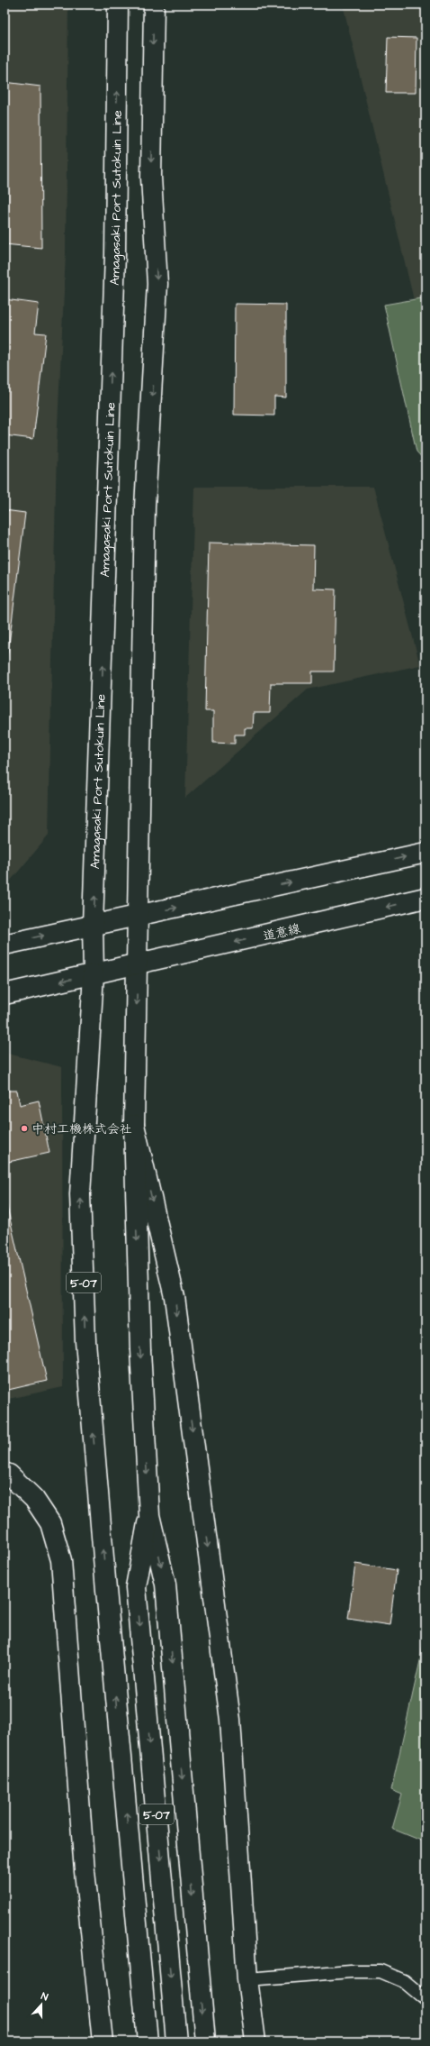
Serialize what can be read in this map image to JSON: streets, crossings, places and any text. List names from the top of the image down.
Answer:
{
  "streets": {
    "main road": ["Amagasaki Port Sutokuin Line", "道意線", "5-07"]
  },
  "crossings": [
    ["Amagasaki Port Sutokuin Line", "道意線"],
    ["Amagasaki Port Sutokuin Line", "5-07"],
    ["道意線", "5-07"]
  ],
  "places": ["中村工機株式会社"],
  "north": "top"
}
